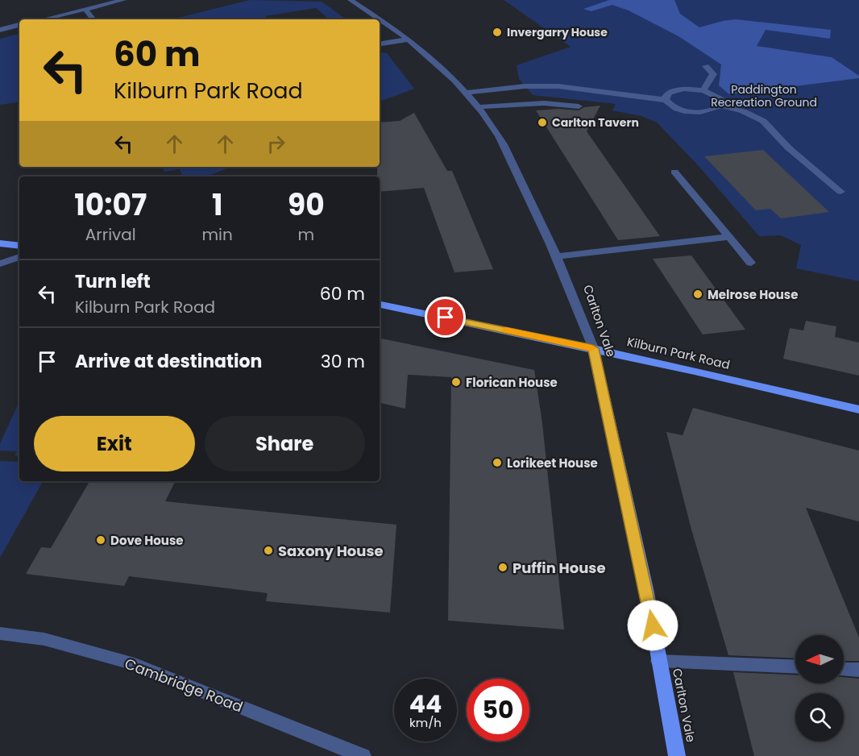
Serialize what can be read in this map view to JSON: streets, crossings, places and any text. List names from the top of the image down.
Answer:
{
  "streets": {
    "main road": ["Carlton Vale", "Kilburn Park Road"],
    "street": ["Cambridge Road"]
  },
  "crossings": [
    ["Carlton Vale", "Kilburn Park Road"]
  ],
  "parks": ["Paddington Recreation Ground"],
  "places": [
    "Invergarry House",
    "Carlton Tavern",
    "Melrose House",
    "Florican House",
    "Lorikeet House",
    "Dove House",
    "Saxony House",
    "Puffin House"
  ],
  "north": "left",
  "page": {
    "turn": ["60 m", "Kilburn Park Road"],
    "eta": [
      "10:07",
      "Arrival",
      "1",
      "min",
      "90",
      "m"
    ],
    "list": [
      {
        "name": "Turn left",
        "note": "Kilburn Park Road",
        "value": "60 m"
      },
      {
        "name": "Arrive at destination",
        "value": "30 m"
      }
    ],
    "buttons": ["Exit", "Share"],
    "speed": "44 km/h",
    "limit": "50"
  }
}
